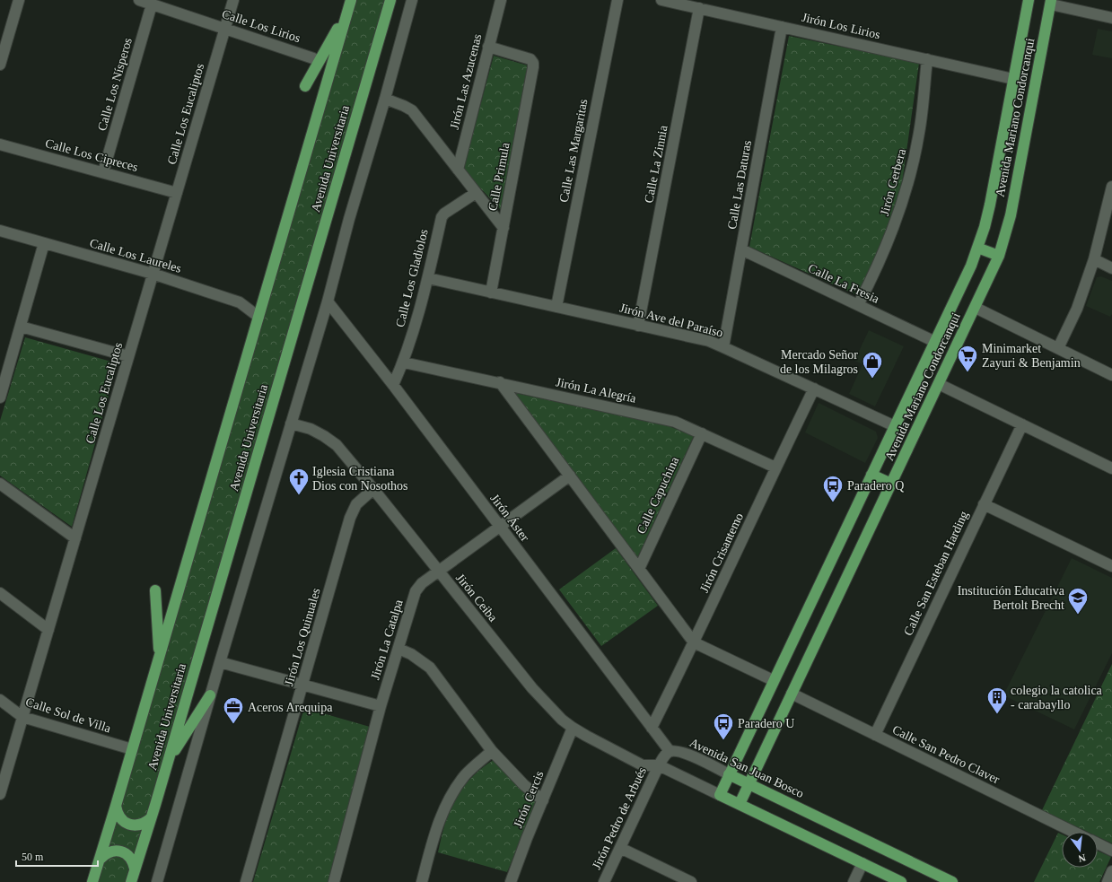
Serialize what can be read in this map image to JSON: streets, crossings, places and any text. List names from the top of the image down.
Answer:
{
  "streets": {
    "main road": ["Avenida Mariano Condorcanqui", "Avenida Universitaria", "Avenida San Juan Bosco"],
    "street": [
      "Calle Los Lirios",
      "Jirón Los Lirios",
      "Jirón Las Azucenas",
      "Calle Los Nísperos",
      "Calle Los Eucaliptos",
      "Calle Las Margaritas",
      "Calle Los Cipreces",
      "Calle La Zinnia",
      "Calle Primula",
      "Jirón Gerbera",
      "Calle Las Daturas",
      "Calle Los Laureles",
      "Calle Los Gladiolos",
      "Calle La Fresia",
      "Jirón Ave del Paraíso",
      "Jirón La Alegría",
      "Calle Capuchina",
      "Jirón Áster",
      "Jirón Crisantemo",
      "Calle San Esteban Harding",
      "Jirón Ceiba",
      "Jirón Los Quinuales",
      "Jirón La Catalpa",
      "Calle Sol de Villa",
      "Calle San Pedro Claver",
      "Jirón Cercis",
      "Jirón Pedro de Arbués"
    ]
  },
  "crossings": [
    ["Calle Los Lirios", "Calle Los Nísperos"],
    ["Calle Los Lirios", "Calle Los Eucaliptos"],
    ["Jirón Los Lirios", "Avenida Mariano Condorcanqui"],
    ["Jirón Los Lirios", "Calle La Zinnia"],
    ["Jirón Los Lirios", "Jirón Gerbera"],
    ["Jirón Los Lirios", "Calle Las Daturas"],
    ["Jirón Las Azucenas", "Calle Primula"],
    ["Calle Los Nísperos", "Calle Los Cipreces"],
    ["Calle Los Eucaliptos", "Calle Los Cipreces"],
    ["Calle Los Eucaliptos", "Calle Los Laureles"],
    ["Calle Los Eucaliptos", "Calle Sol de Villa"],
    ["Avenida Mariano Condorcanqui", "Calle La Fresia"],
    ["Avenida Mariano Condorcanqui", "Jirón Ave del Paraíso"],
    ["Avenida Mariano Condorcanqui", "Calle San Pedro Claver"],
    ["Avenida Mariano Condorcanqui", "Avenida San Juan Bosco"],
    ["Calle Las Margaritas", "Jirón Ave del Paraíso"],
    ["Avenida Universitaria", "Calle Los Laureles"],
    ["Avenida Universitaria", "Calle Sol de Villa"],
    ["Calle La Zinnia", "Jirón Ave del Paraíso"],
    ["Calle Primula", "Jirón Ave del Paraíso"],
    ["Jirón Gerbera", "Calle La Fresia"],
    ["Calle Las Daturas", "Calle La Fresia"],
    ["Calle Las Daturas", "Jirón Ave del Paraíso"],
    ["Calle Los Gladiolos", "Jirón Ave del Paraíso"],
    ["Calle Los Gladiolos", "Jirón La Alegría"],
    ["Calle Los Gladiolos", "Jirón Áster"],
    ["Jirón Ave del Paraíso", "Jirón Crisantemo"],
    ["Jirón La Alegría", "Calle Capuchina"],
    ["Jirón La Alegría", "Jirón Crisantemo"],
    ["Jirón Áster", "Jirón Crisantemo"],
    ["Jirón Áster", "Jirón La Catalpa"],
    ["Jirón Áster", "Avenida San Juan Bosco"],
    ["Calle San Esteban Harding", "Calle San Pedro Claver"],
    ["Jirón Ceiba", "Jirón Los Quinuales"],
    ["Jirón Ceiba", "Jirón La Catalpa"],
    ["Jirón Ceiba", "Avenida San Juan Bosco"],
    ["Jirón Ceiba", "Jirón Cercis"],
    ["Jirón Ceiba", "Jirón Pedro de Arbués"],
    ["Avenida San Juan Bosco", "Jirón Pedro de Arbués"]
  ],
  "places": {
    "supermarket": ["Minimarket Zayuri & Benjamin"],
    "shop": ["Mercado Señor de los Milagros"],
    "church": ["Iglesia Cristiana Dios con Nosothos"],
    "bus stop": ["Paradero Q", "Paradero U"],
    "school or university": ["Institución Educativa Bertolt Brecht"],
    "building": ["colegio la catolica - carabayllo"],
    "office": ["Aceros Arequipa"]
  },
  "scale_bar": "50 m",
  "north": "bottom"
}
